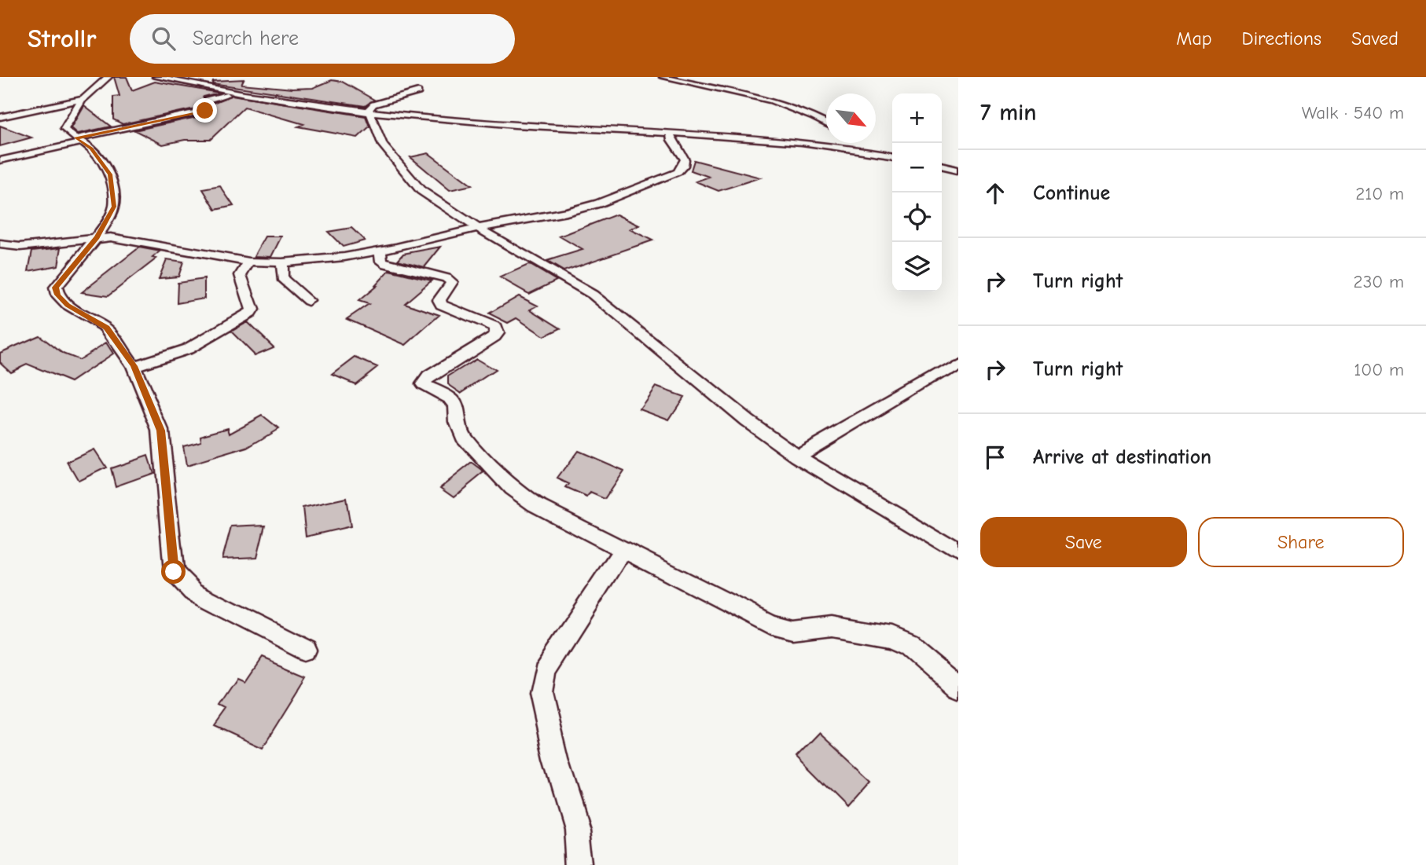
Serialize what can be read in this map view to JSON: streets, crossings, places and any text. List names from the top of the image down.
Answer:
{
  "north": "bottom right",
  "page": {
    "header": "Strollr",
    "search": "Search here",
    "nav": ["Map", "Directions", "Saved"],
    "heading": ["7 min", "Walk · 540 m"],
    "map_buttons": ["+", "−"],
    "list": [
      ["Continue", "210 m"],
      ["Turn right", "230 m"],
      ["Turn right", "100 m"],
      "Arrive at destination"
    ],
    "buttons": ["Save", "Share"]
  }
}
